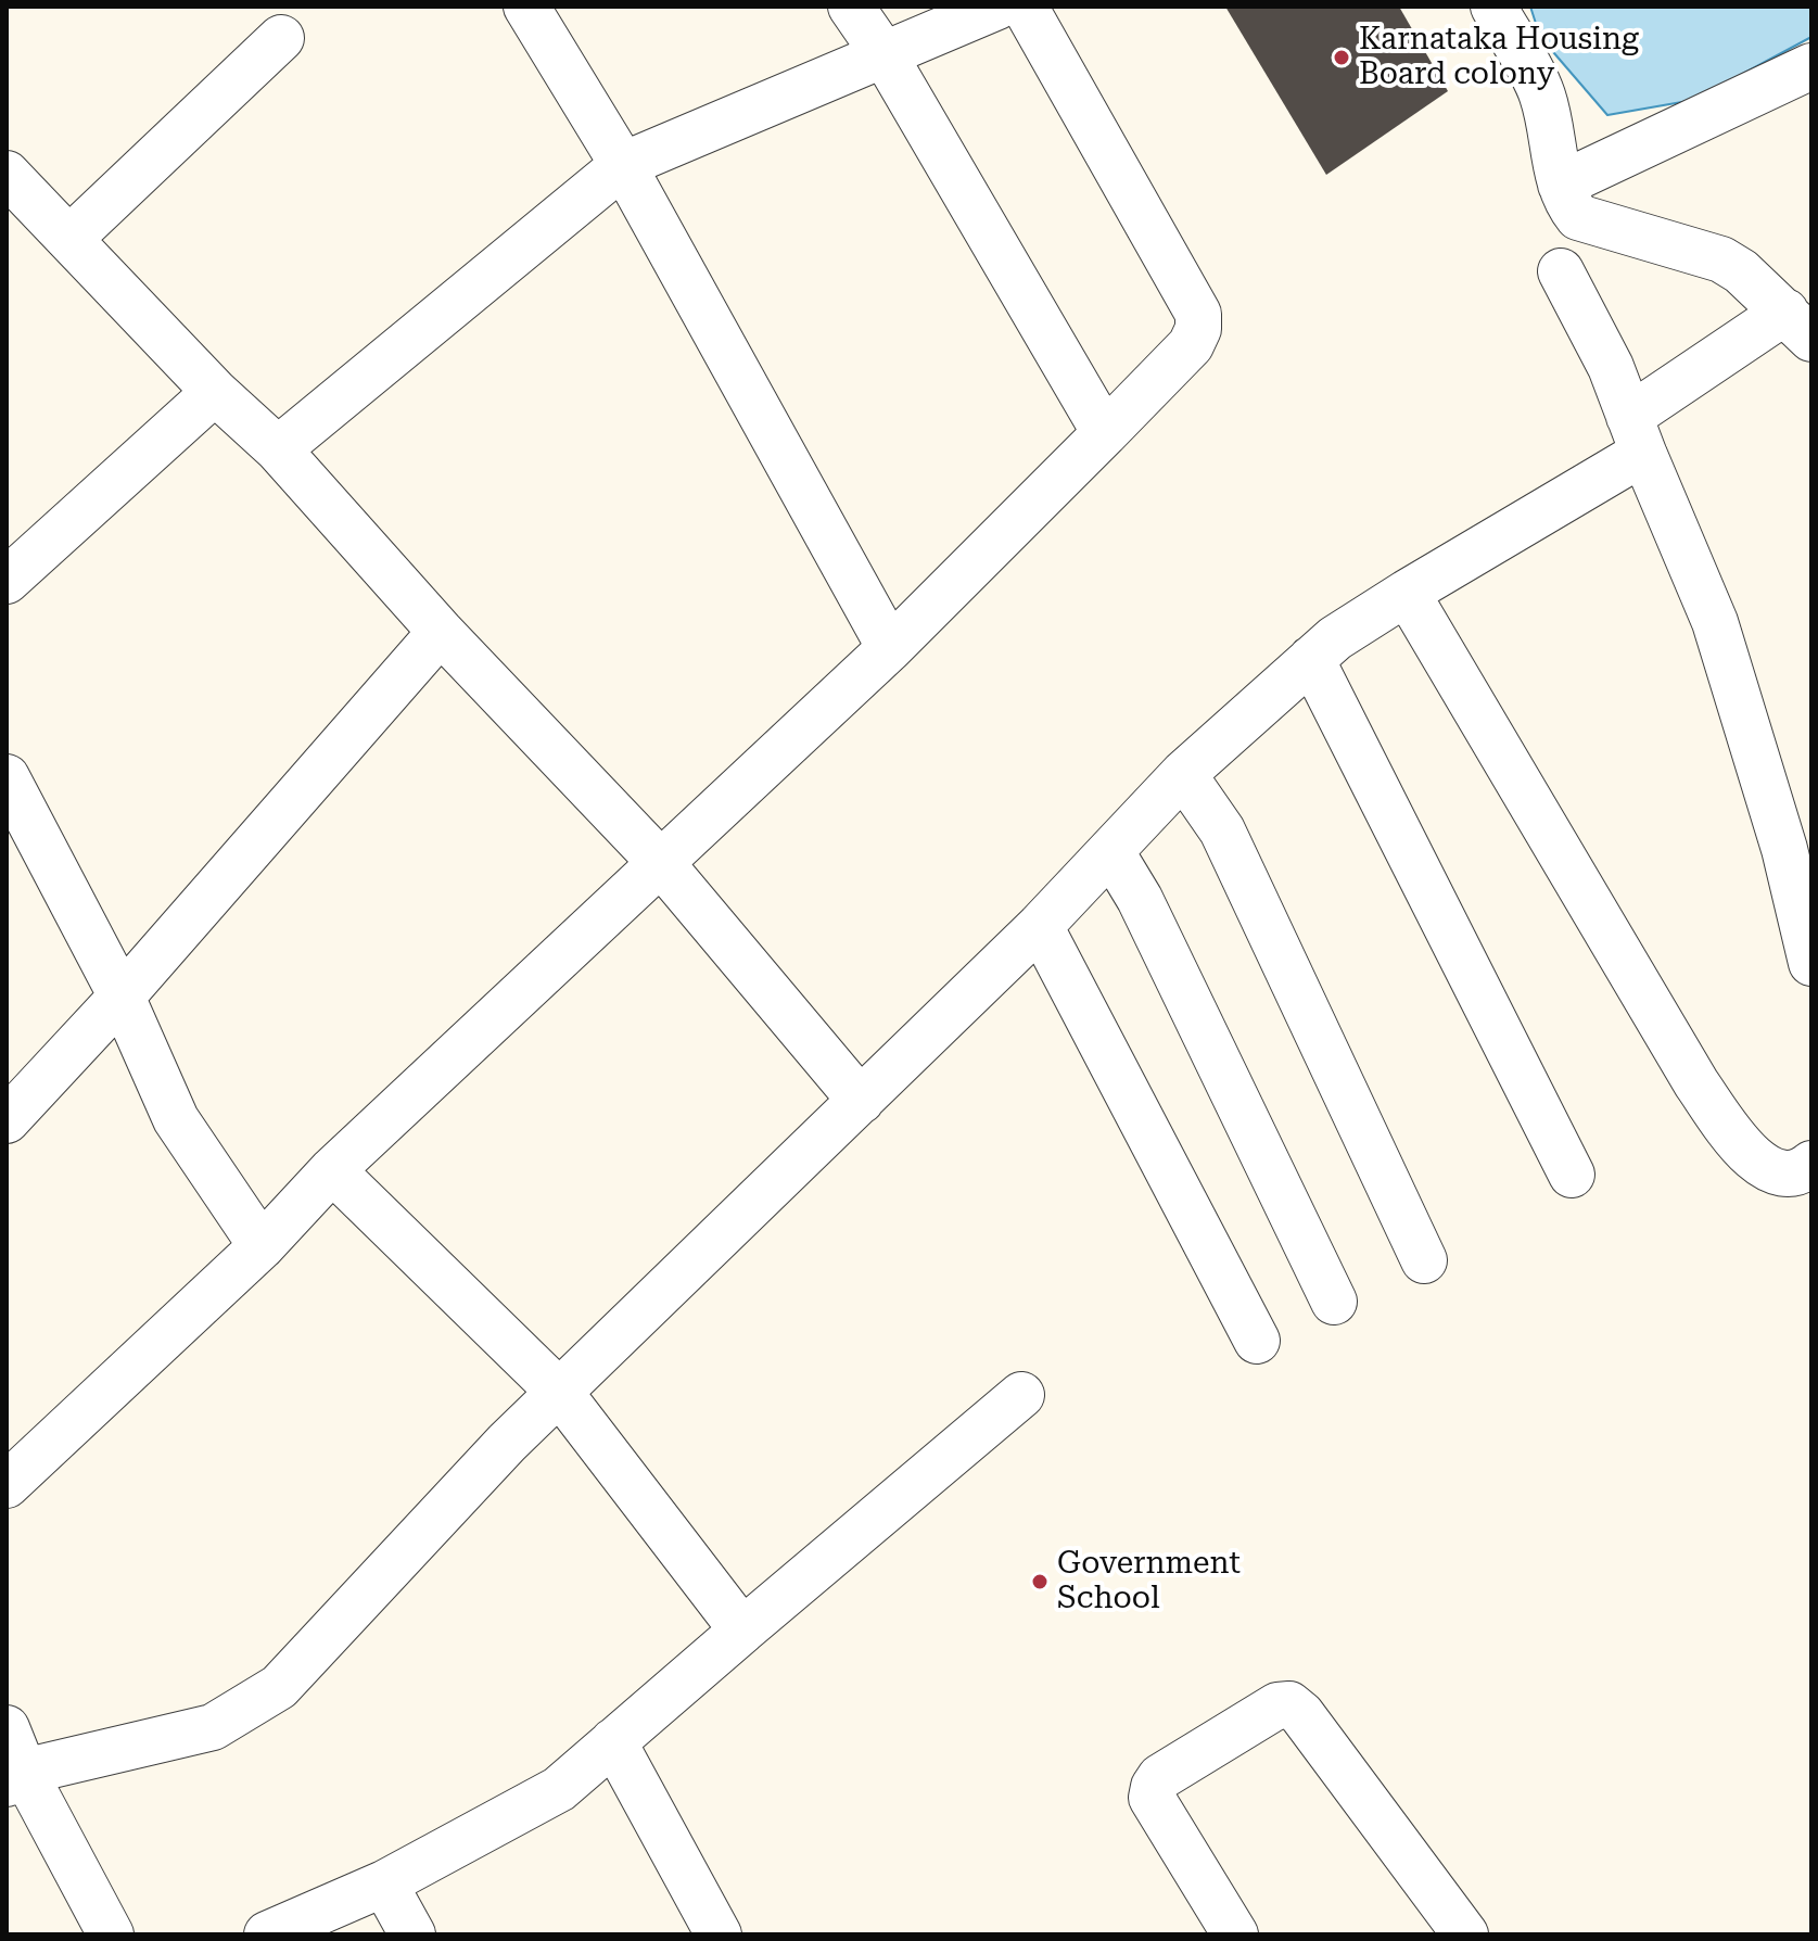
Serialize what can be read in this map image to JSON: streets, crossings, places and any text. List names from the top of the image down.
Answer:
{
  "places": ["Karnataka Housing Board colony", "Government School"]
}
